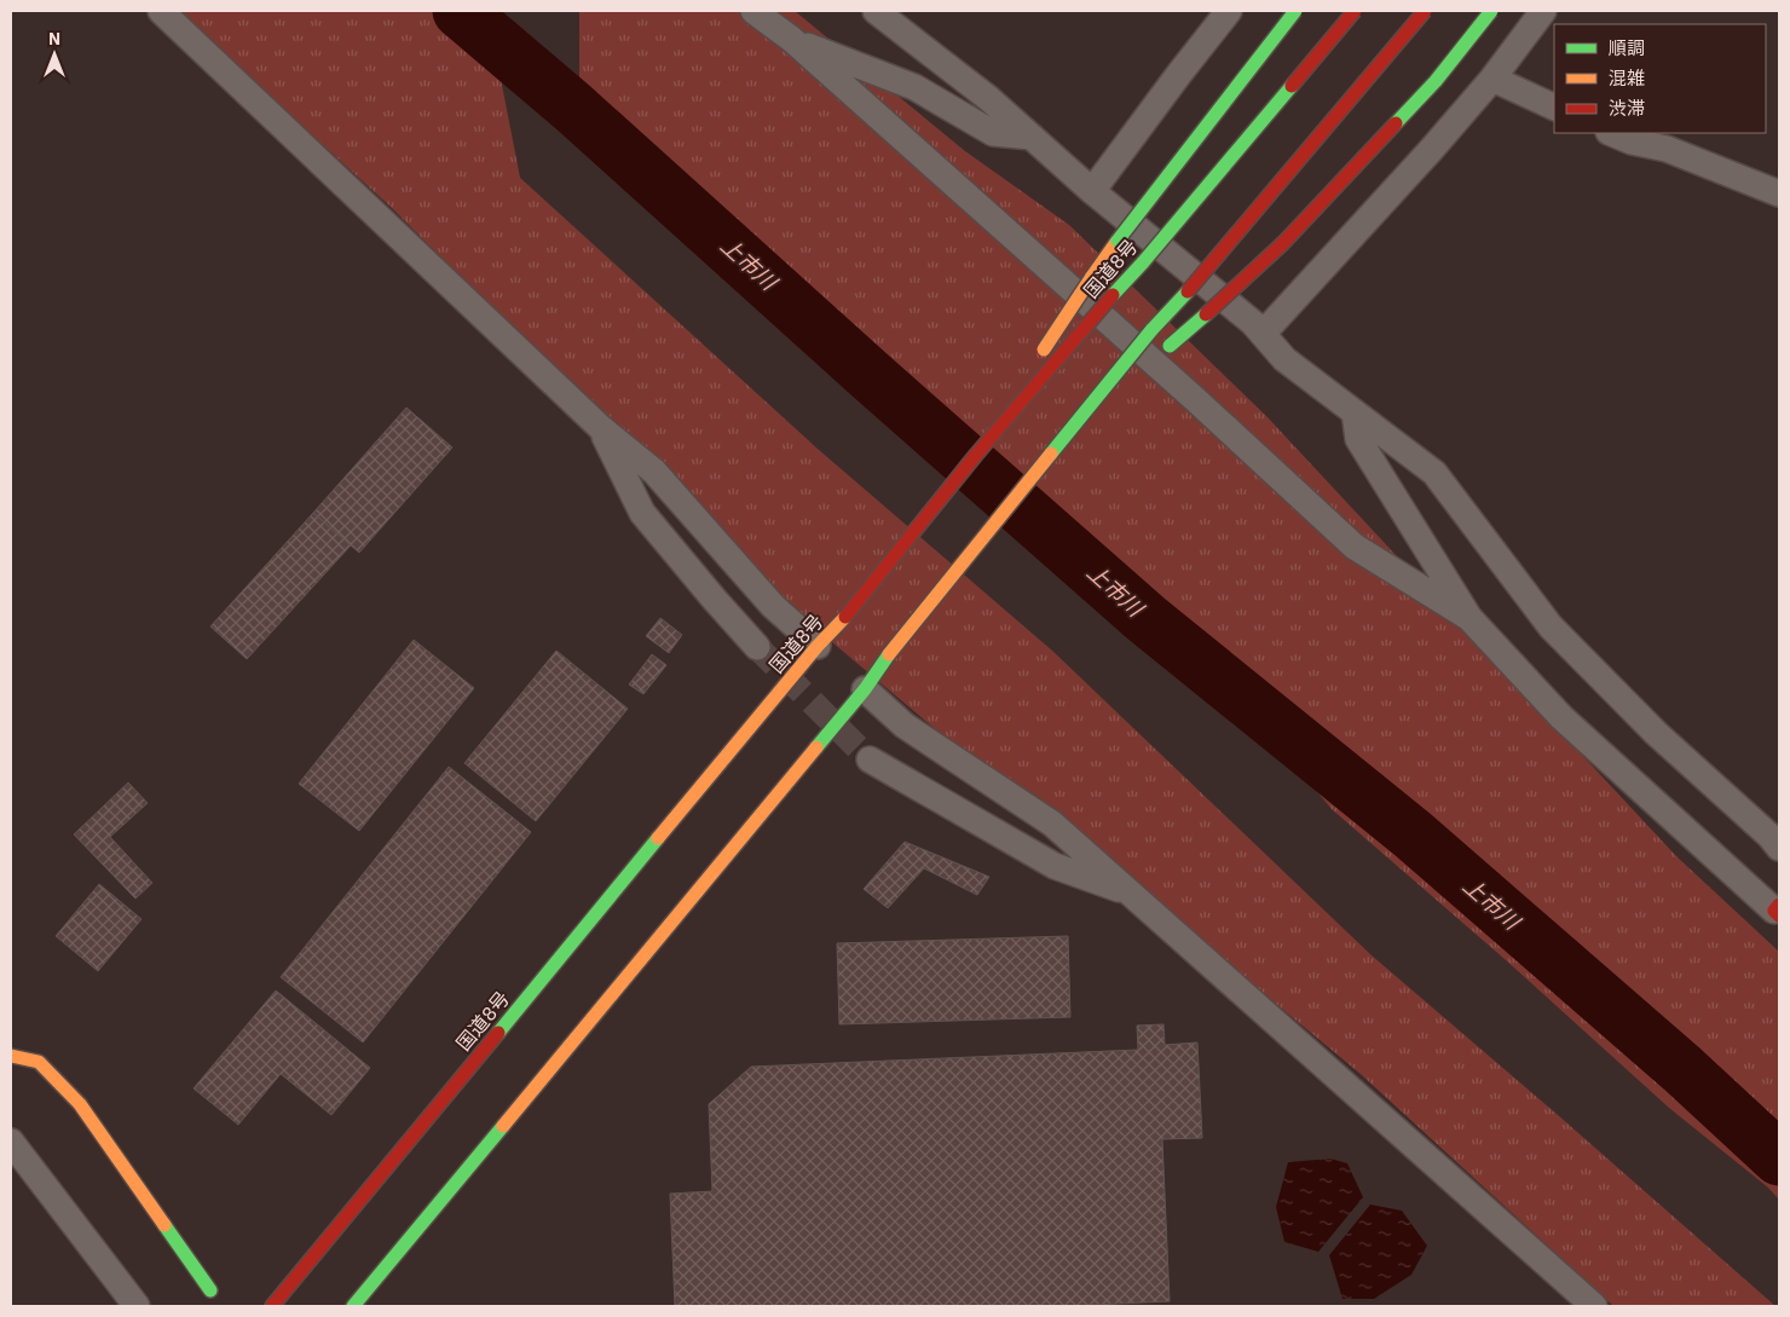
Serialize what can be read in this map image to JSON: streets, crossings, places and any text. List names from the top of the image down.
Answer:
{
  "streets": {
    "main road": ["国道8号"]
  },
  "water": ["上市川"],
  "legend": ["順調", "混雑", "渋滞"],
  "north": "top"
}
